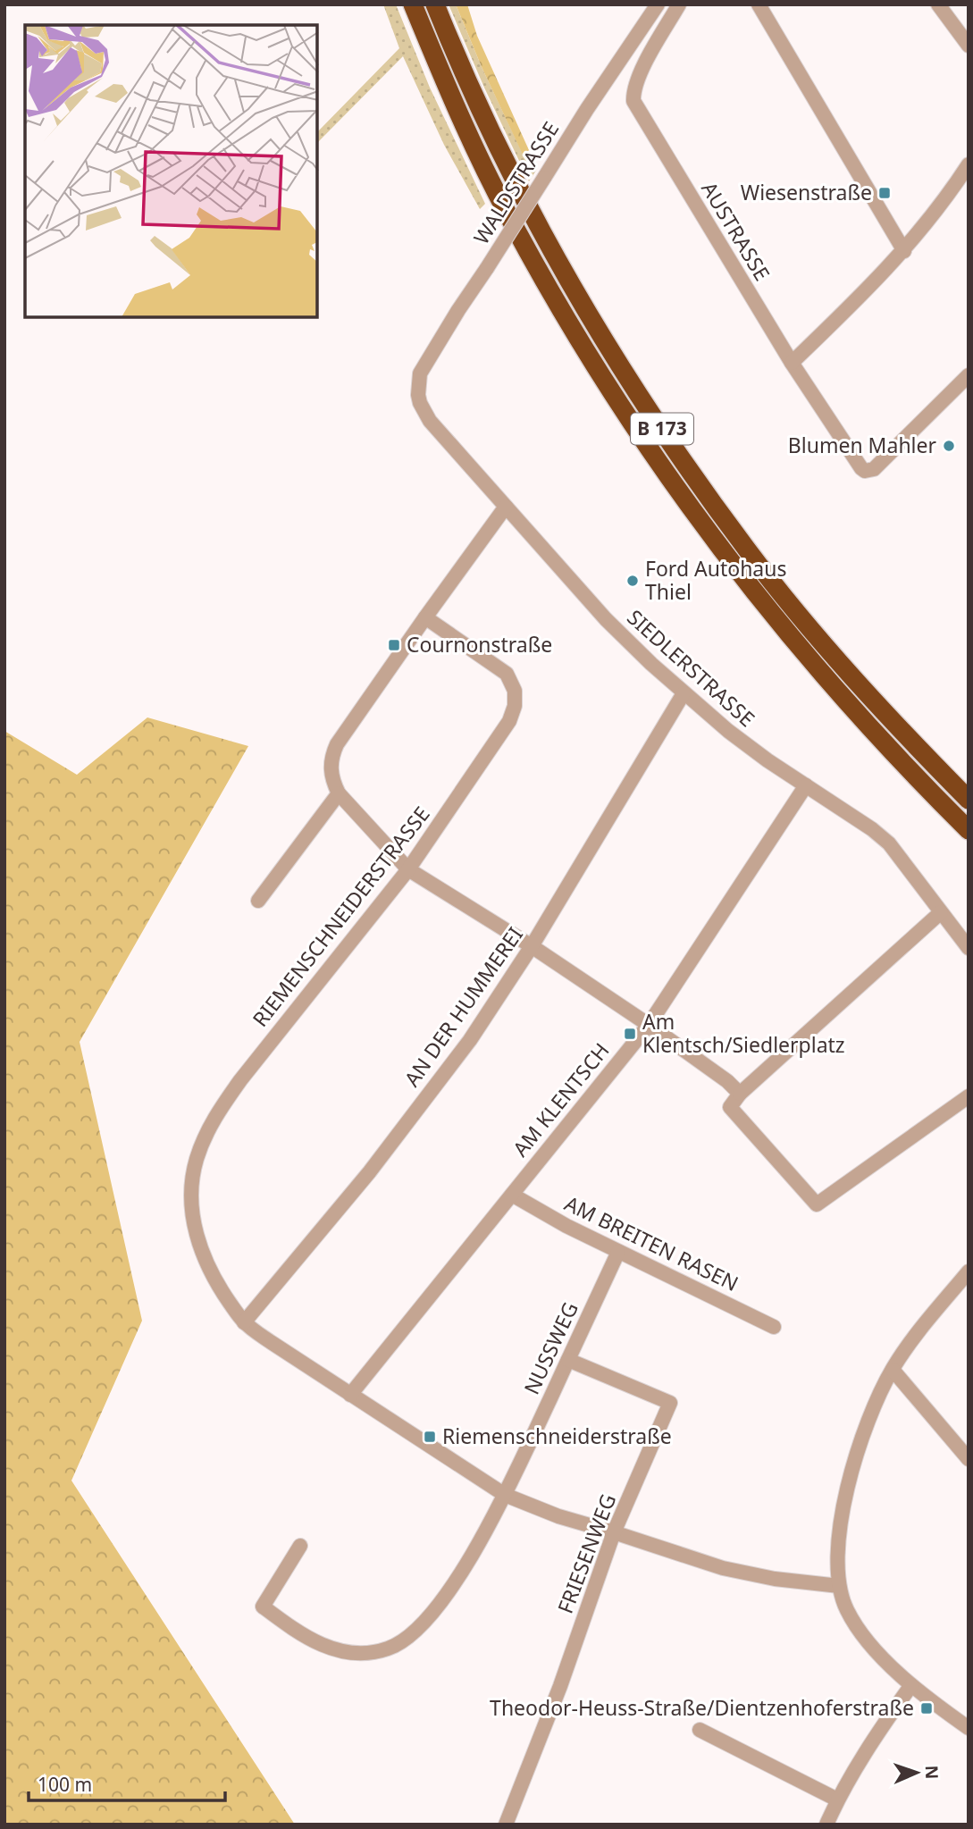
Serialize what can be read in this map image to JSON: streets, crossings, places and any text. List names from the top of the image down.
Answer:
{
  "streets": {
    "highway": ["B 173"],
    "street": [
      "WALDSTRASSE",
      "AUSTRASSE",
      "SIEDLERSTRASSE",
      "RIEMENSCHNEIDERSTRASSE",
      "AN DER HUMMEREI",
      "AM KLENTSCH",
      "AM BREITEN RASEN",
      "NUSSWEG",
      "FRIESENWEG"
    ]
  },
  "crossings": [
    ["WALDSTRASSE", "SIEDLERSTRASSE"],
    ["SIEDLERSTRASSE", "AN DER HUMMEREI"],
    ["SIEDLERSTRASSE", "AM KLENTSCH"],
    ["RIEMENSCHNEIDERSTRASSE", "AN DER HUMMEREI"],
    ["RIEMENSCHNEIDERSTRASSE", "AM KLENTSCH"],
    ["RIEMENSCHNEIDERSTRASSE", "NUSSWEG"],
    ["RIEMENSCHNEIDERSTRASSE", "FRIESENWEG"],
    ["AM KLENTSCH", "AM BREITEN RASEN"],
    ["AM BREITEN RASEN", "NUSSWEG"],
    ["NUSSWEG", "FRIESENWEG"]
  ],
  "places": {
    "transit": [
      "Wiesenstraße",
      "Cournonstraße",
      "Am Klentsch/Siedlerplatz",
      "Riemenschneiderstraße",
      "Theodor-Heuss-Straße/Dientzenhoferstraße"
    ],
    "other": ["Blumen Mahler", "Ford Autohaus Thiel"]
  },
  "scale_bar": "100 m",
  "north": "right"
}
